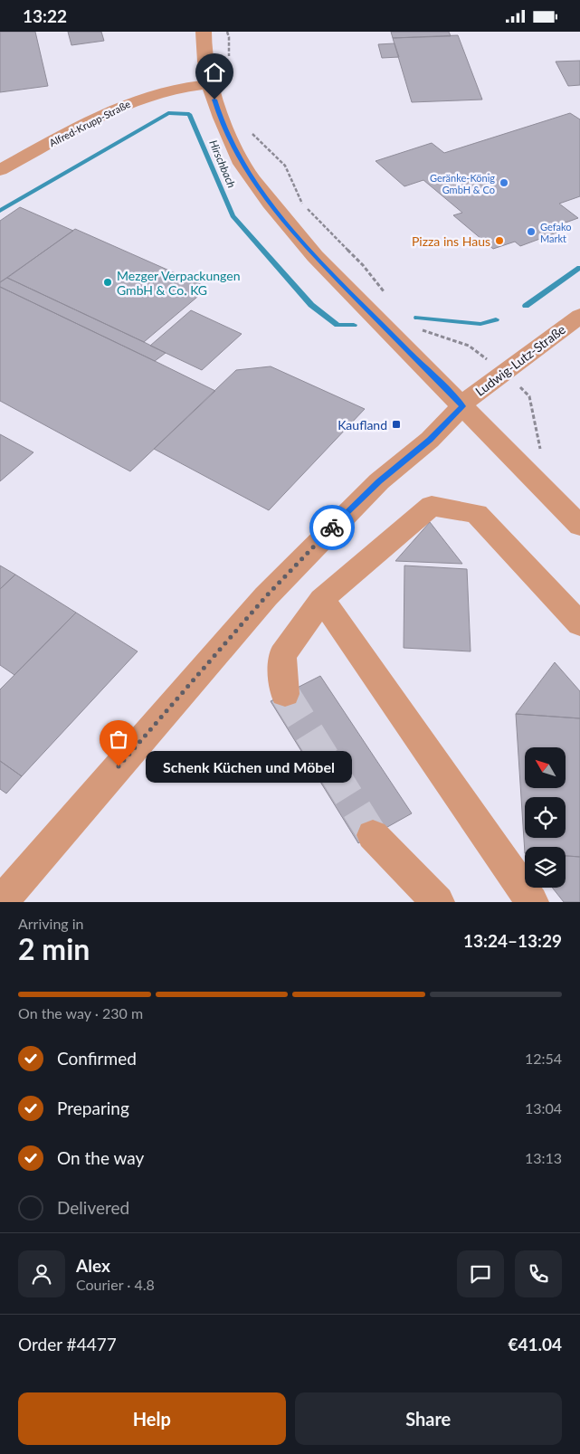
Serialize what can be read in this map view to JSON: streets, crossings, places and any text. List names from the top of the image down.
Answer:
{
  "streets": {
    "street": ["Alfred-Krupp-Straße", "Ludwig-Lutz-Straße"]
  },
  "water": ["Hirschbach"],
  "places": {
    "other": [
      "Geränke-König GmbH & Co",
      "Gefako Markt",
      "Pizza ins Haus",
      "Mezger Verpackungen GmbH & Co. KG",
      "Schenk Küchen und Möbel"
    ],
    "transit": ["Kaufland"]
  },
  "north": "top left",
  "page": {
    "status": "13:22",
    "bubble": "Schenk Küchen und Möbel",
    "heading": ["2 min", "Arriving in", "13:24–13:29"],
    "panel": [
      "Alex",
      "Courier · 4.8",
      "Order #4477",
      "€41.04"
    ],
    "bar": "On the way · 230 m",
    "list": [
      ["Confirmed", "12:54"],
      ["Preparing", "13:04"],
      ["On the way", "13:13"],
      "Delivered"
    ],
    "buttons": ["Help", "Share"]
  }
}
